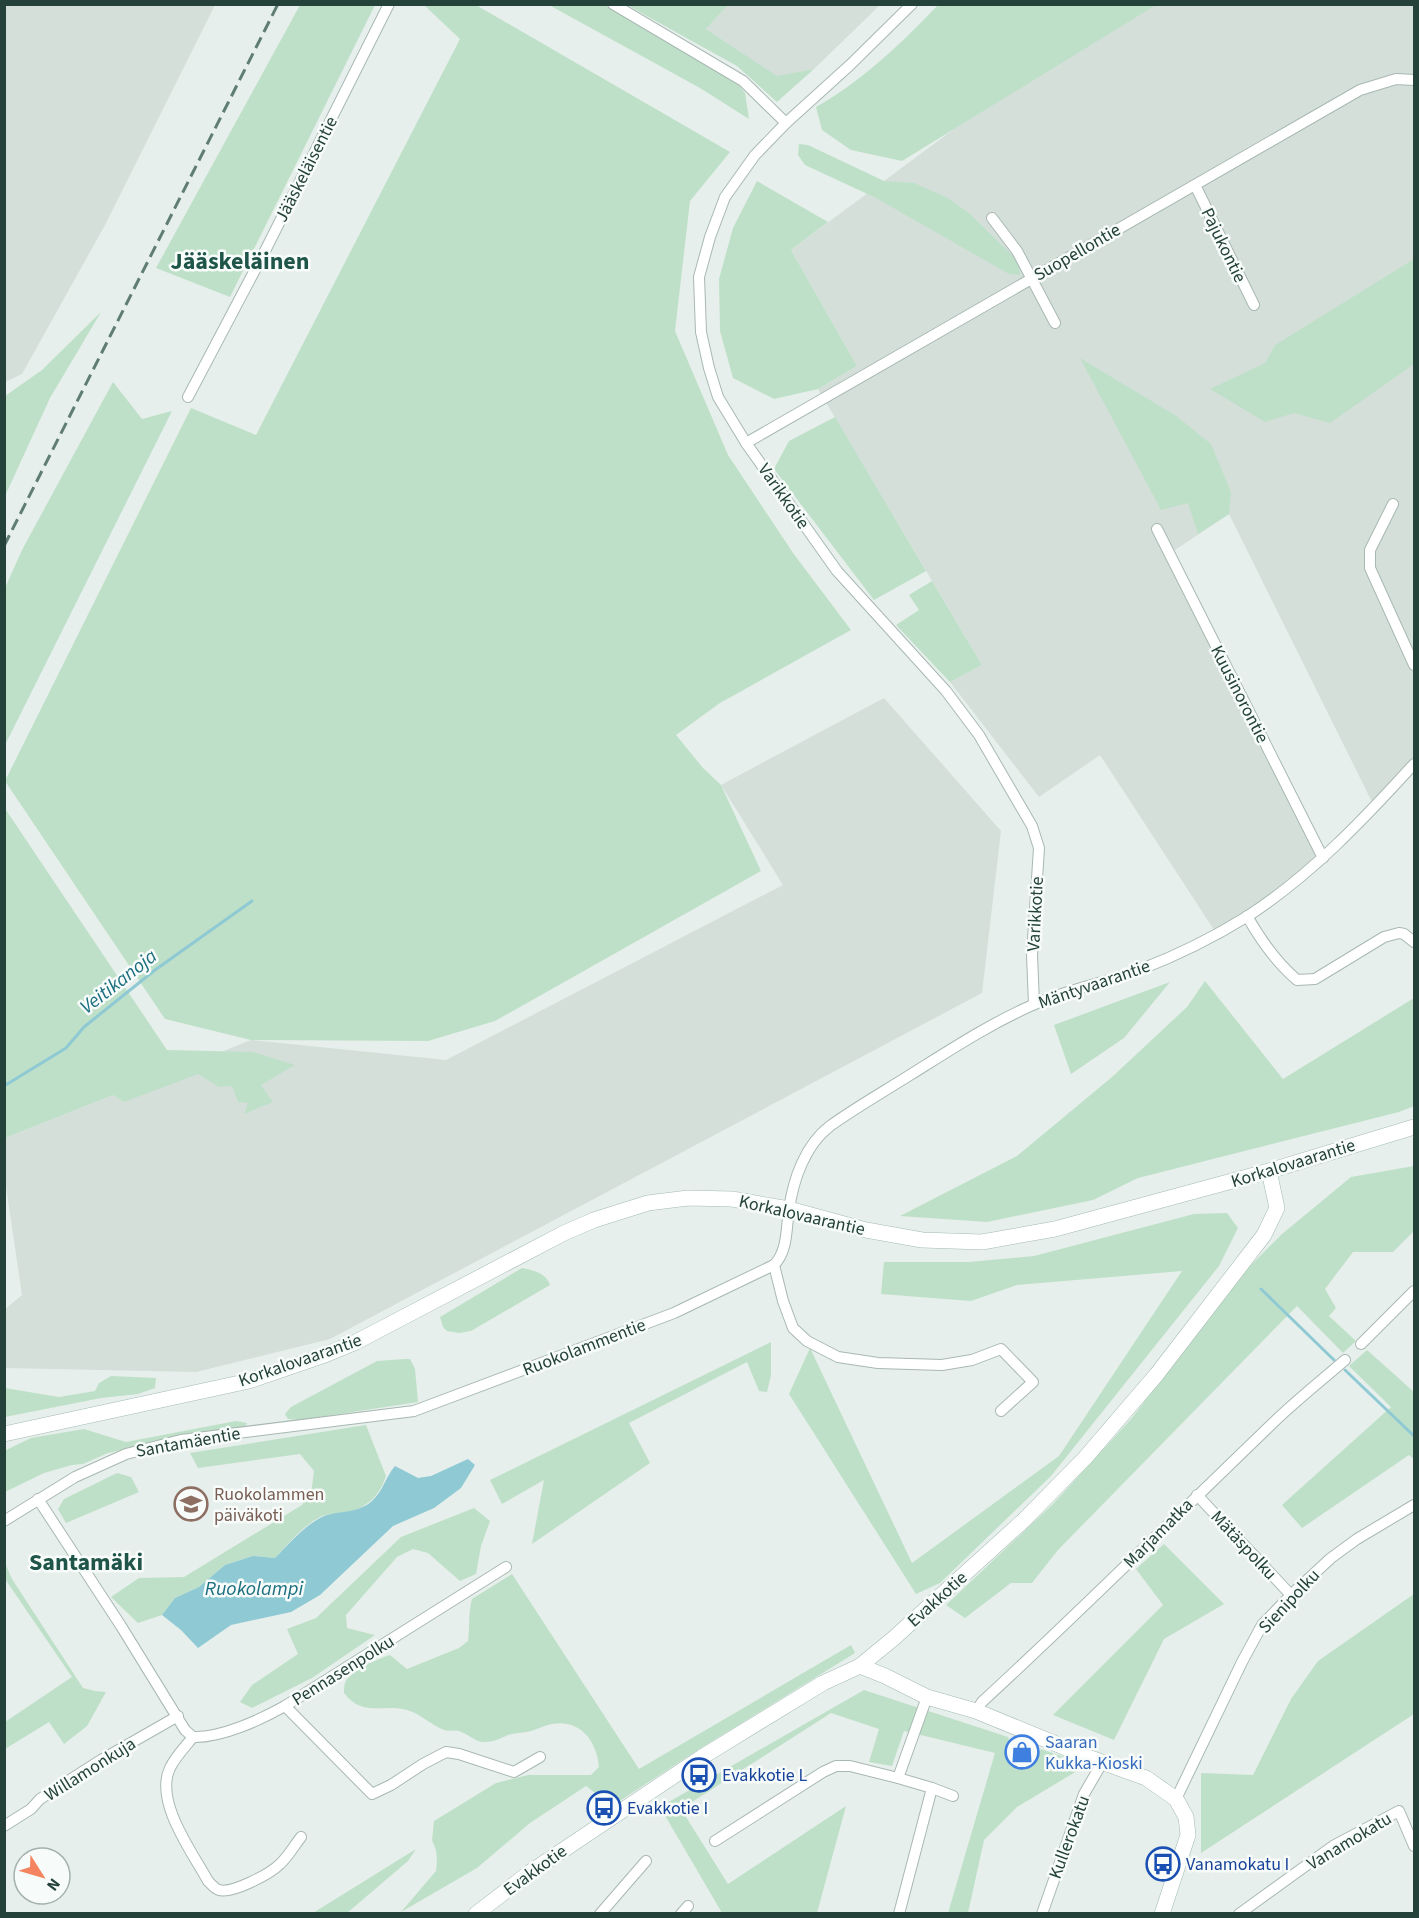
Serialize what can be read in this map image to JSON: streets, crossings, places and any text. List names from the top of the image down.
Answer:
{
  "streets": {
    "street": [
      "Jääskeläisentie",
      "Pajukontie",
      "Suopellontie",
      "Varikkotie",
      "Kuusinorontie",
      "Mäntyvaarantie",
      "Korkalovaarantie",
      "Ruokolammentie",
      "Santamäentie",
      "Marjamatka",
      "Mätäspolku",
      "Evakkotie",
      "Sienipolku",
      "Pennasenpolku",
      "Willamonkuja",
      "Kullerokatu",
      "Vanamokatu"
    ]
  },
  "crossings": [
    ["Pajukontie", "Suopellontie"],
    ["Suopellontie", "Varikkotie"],
    ["Varikkotie", "Mäntyvaarantie"],
    ["Kuusinorontie", "Mäntyvaarantie"],
    ["Mäntyvaarantie", "Korkalovaarantie"],
    ["Mäntyvaarantie", "Ruokolammentie"],
    ["Korkalovaarantie", "Evakkotie"],
    ["Ruokolammentie", "Santamäentie"],
    ["Marjamatka", "Mätäspolku"],
    ["Mätäspolku", "Sienipolku"]
  ],
  "districts": ["Jääskeläinen", "Santamäki"],
  "water": ["Veitikanoja", "Ruokolampi"],
  "places": {
    "school or university": ["Ruokolammen päiväkoti"],
    "shop": ["Saaran Kukka-Kioski"],
    "bus stop": ["Evakkotie L", "Evakkotie I", "Vanamokatu I"]
  },
  "north": "bottom right"
}
